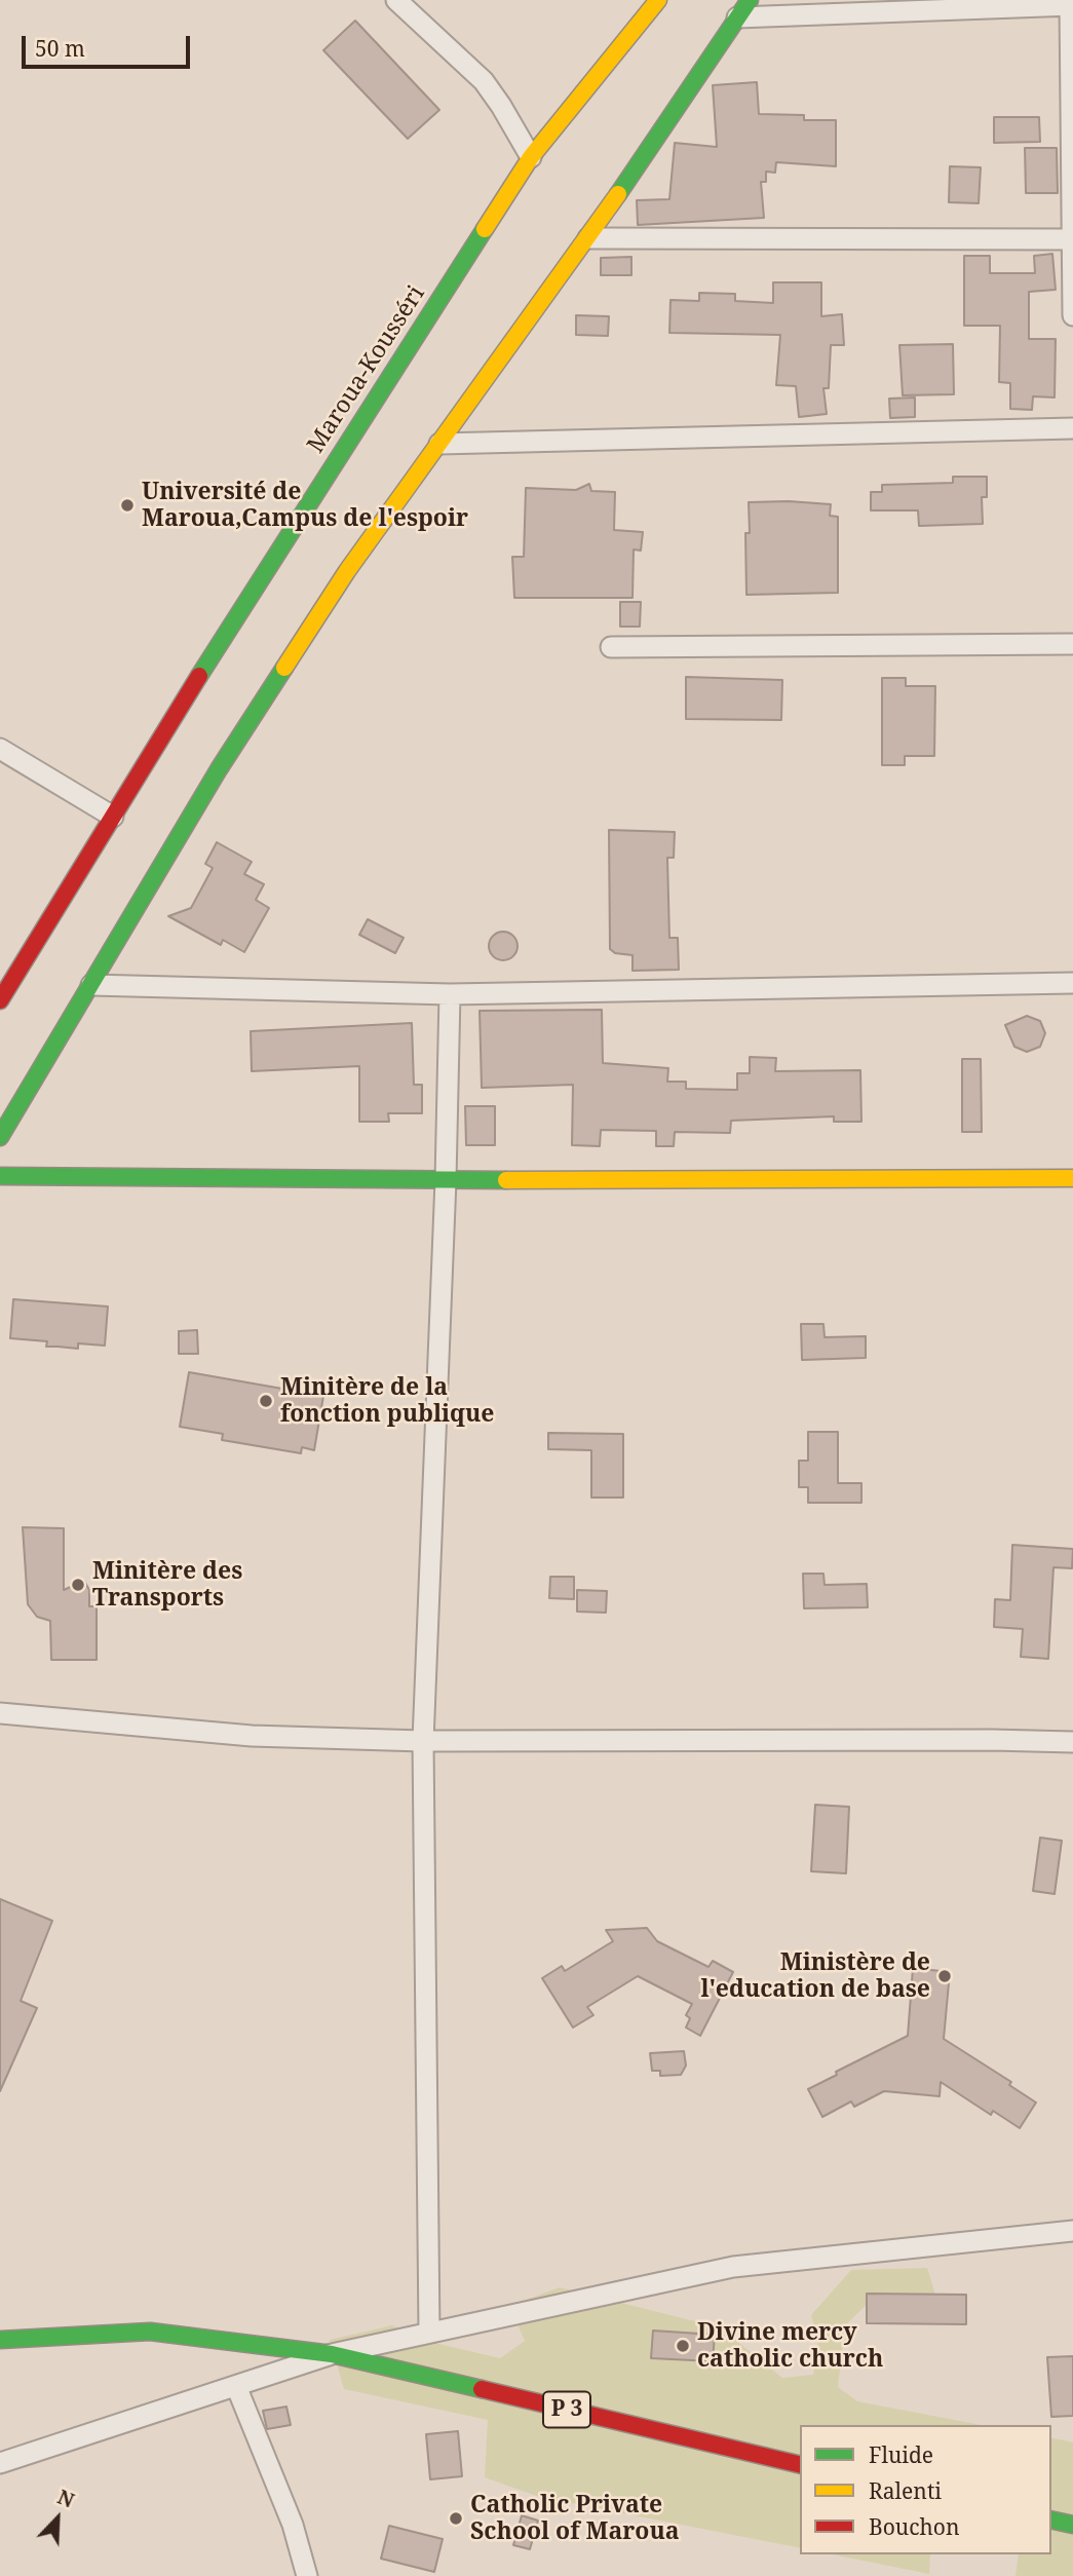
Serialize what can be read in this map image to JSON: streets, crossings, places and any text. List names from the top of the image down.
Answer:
{
  "streets": {
    "main road": ["Maroua-Kousséri", "P 3"]
  },
  "places": [
    "Université de Maroua,Campus de l'espoir",
    "Minitère de la fonction publique",
    "Minitère des Transports",
    "Ministère de l'education de base",
    "Divine mercy catholic church",
    "Catholic Private School of Maroua"
  ],
  "legend": ["Fluide", "Ralenti", "Bouchon"],
  "scale_bar": "50 m",
  "north": "top right"
}
